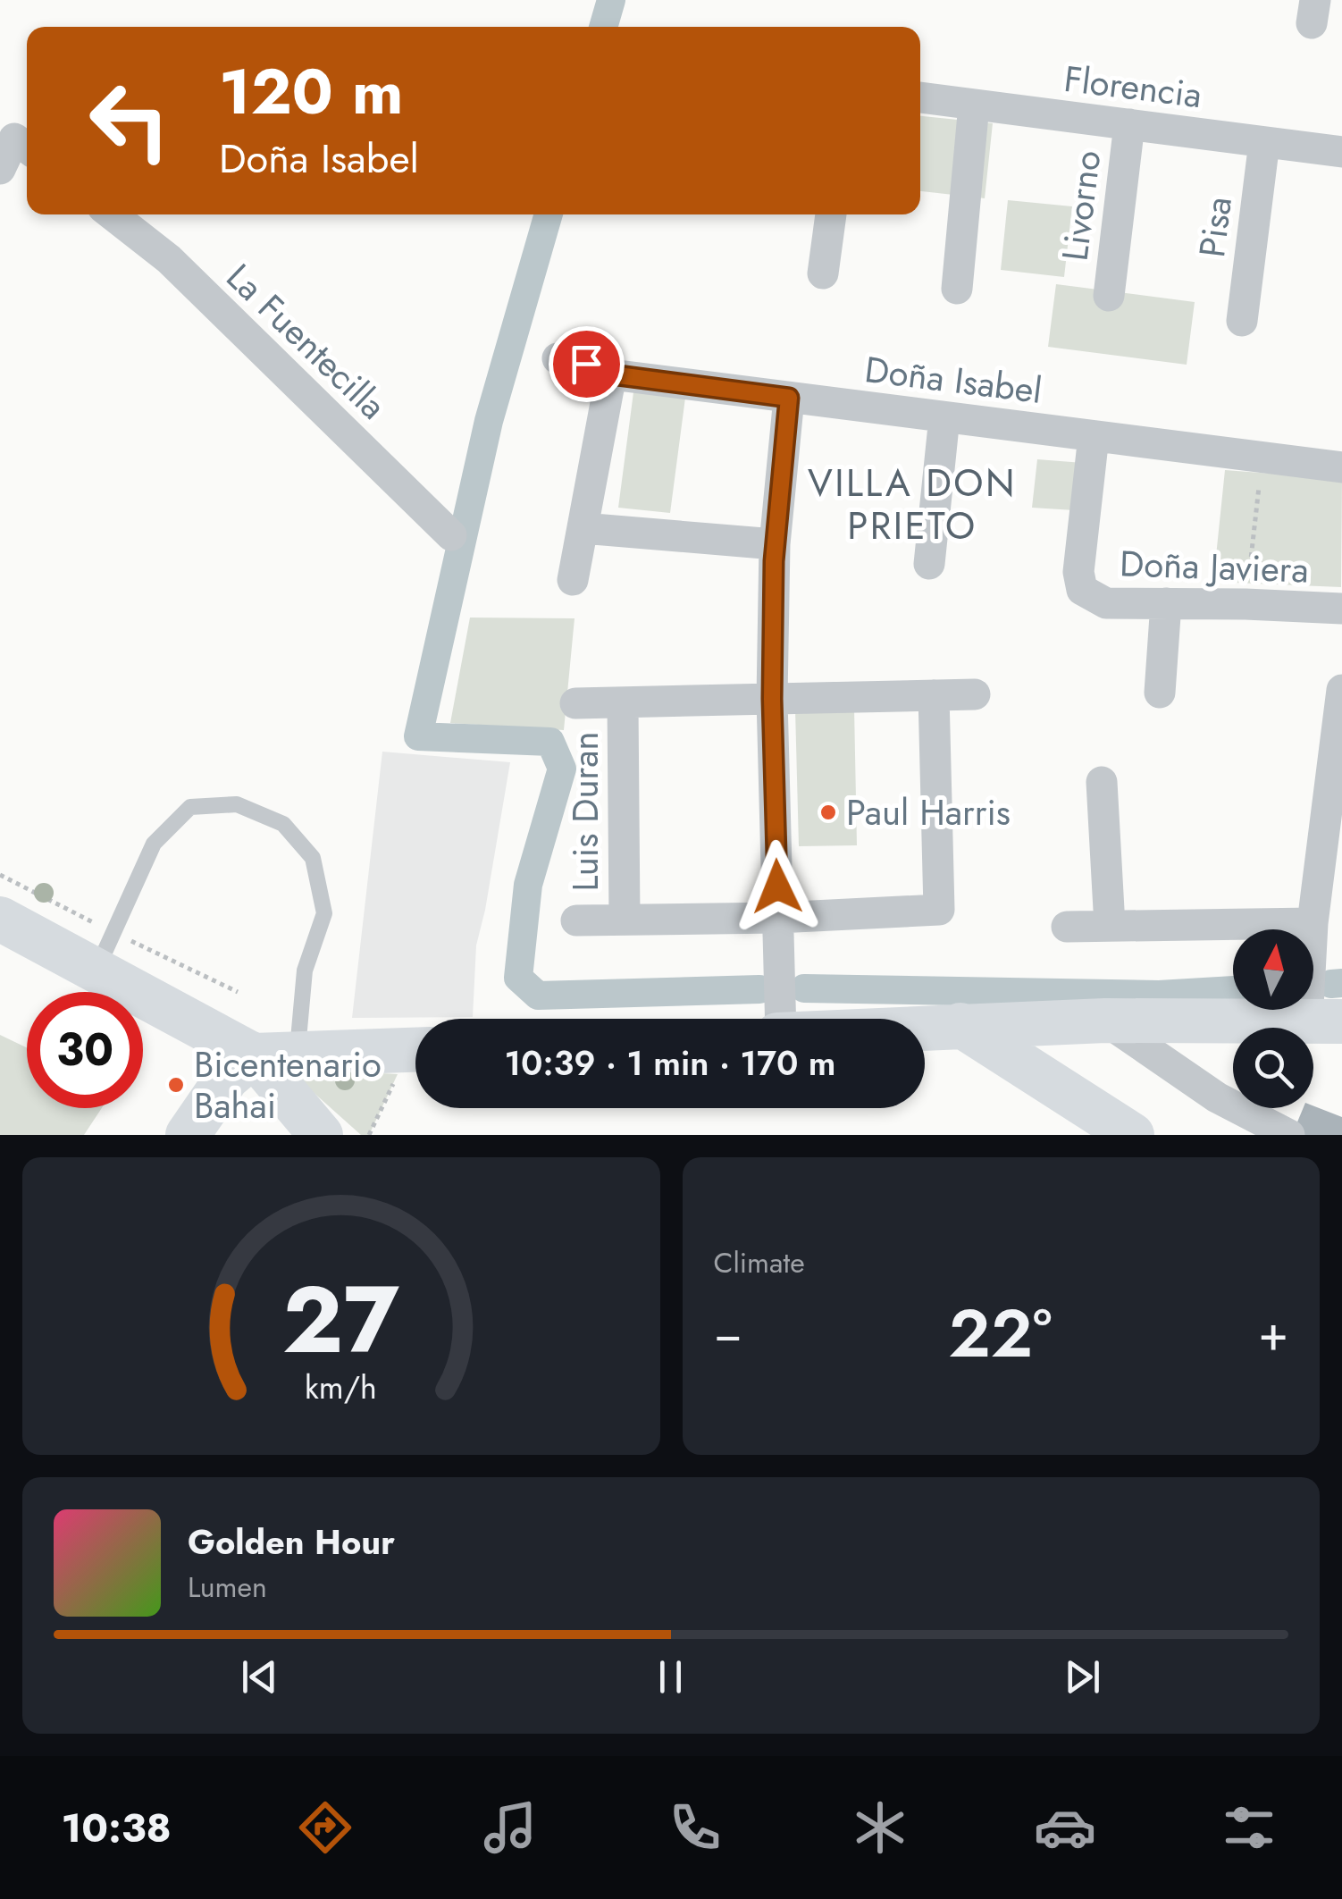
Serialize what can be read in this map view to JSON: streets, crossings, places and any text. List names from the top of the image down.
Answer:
{
  "streets": {
    "street": [
      "Florencia",
      "Livorno",
      "Pisa",
      "La Fuentecilla",
      "Doña Isabel",
      "Doña Javiera",
      "Luis Duran"
    ]
  },
  "crossings": [
    ["Florencia", "Livorno"],
    ["Florencia", "Pisa"],
    ["Doña Isabel", "Doña Javiera"]
  ],
  "districts": ["VILLA DON PRIETO"],
  "places": ["Paul Harris", "Bicentenario Bahai"],
  "north": "top",
  "page": {
    "turn": ["120 m", "Doña Isabel"],
    "limit": "30",
    "trip": "10:39 · 1 min · 170 m",
    "tile": "Climate",
    "heat": ["−", "22°", "+"],
    "song": ["Golden Hour", "Lumen"],
    "tabs": "10:38",
    "gauge": ["27", "km/h"]
  }
}
